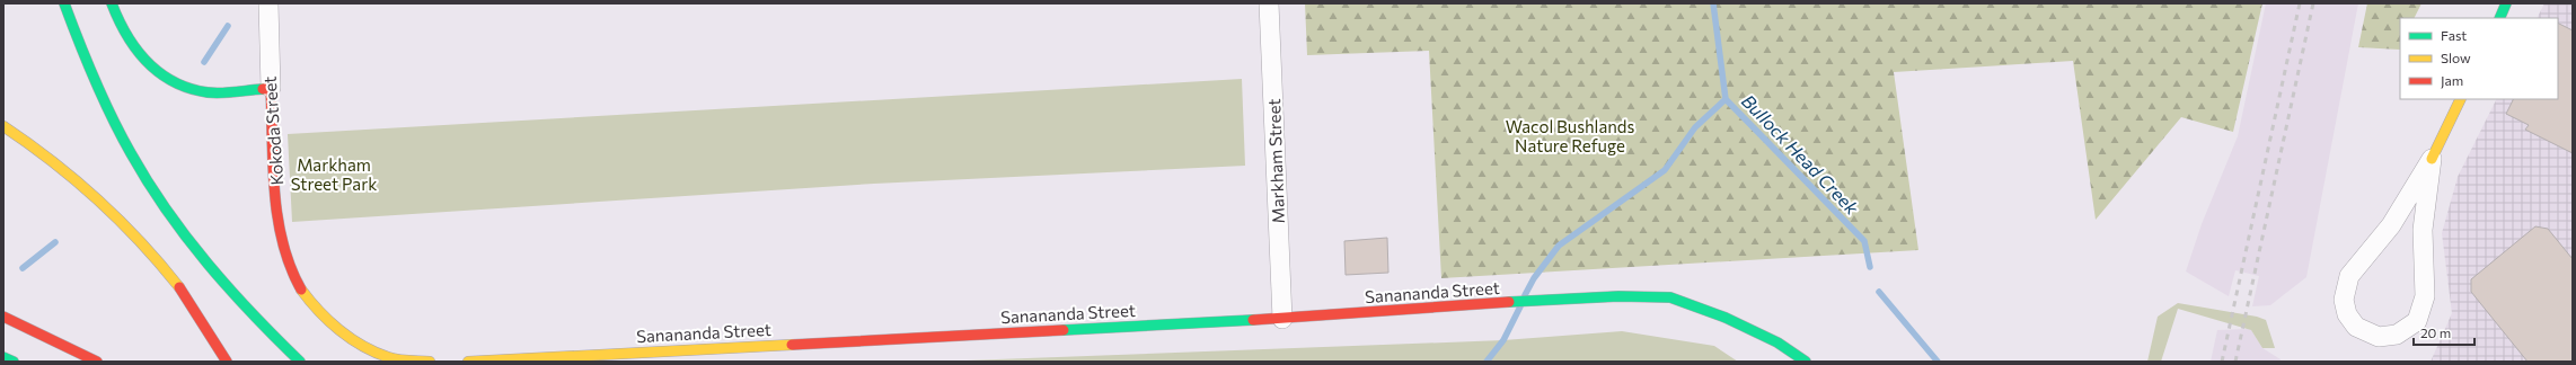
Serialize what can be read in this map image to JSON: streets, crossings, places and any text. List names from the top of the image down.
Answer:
{
  "streets": {
    "main road": ["Kokoda Street", "Sanananda Street"],
    "street": ["Markham Street"]
  },
  "crossings": [
    ["Markham Street", "Sanananda Street"]
  ],
  "water": ["Bullock Head Creek"],
  "parks": ["Wacol Bushlands Nature Refuge", "Markham Street Park"],
  "legend": ["Fast", "Slow", "Jam"],
  "scale_bar": "20 m"
}
